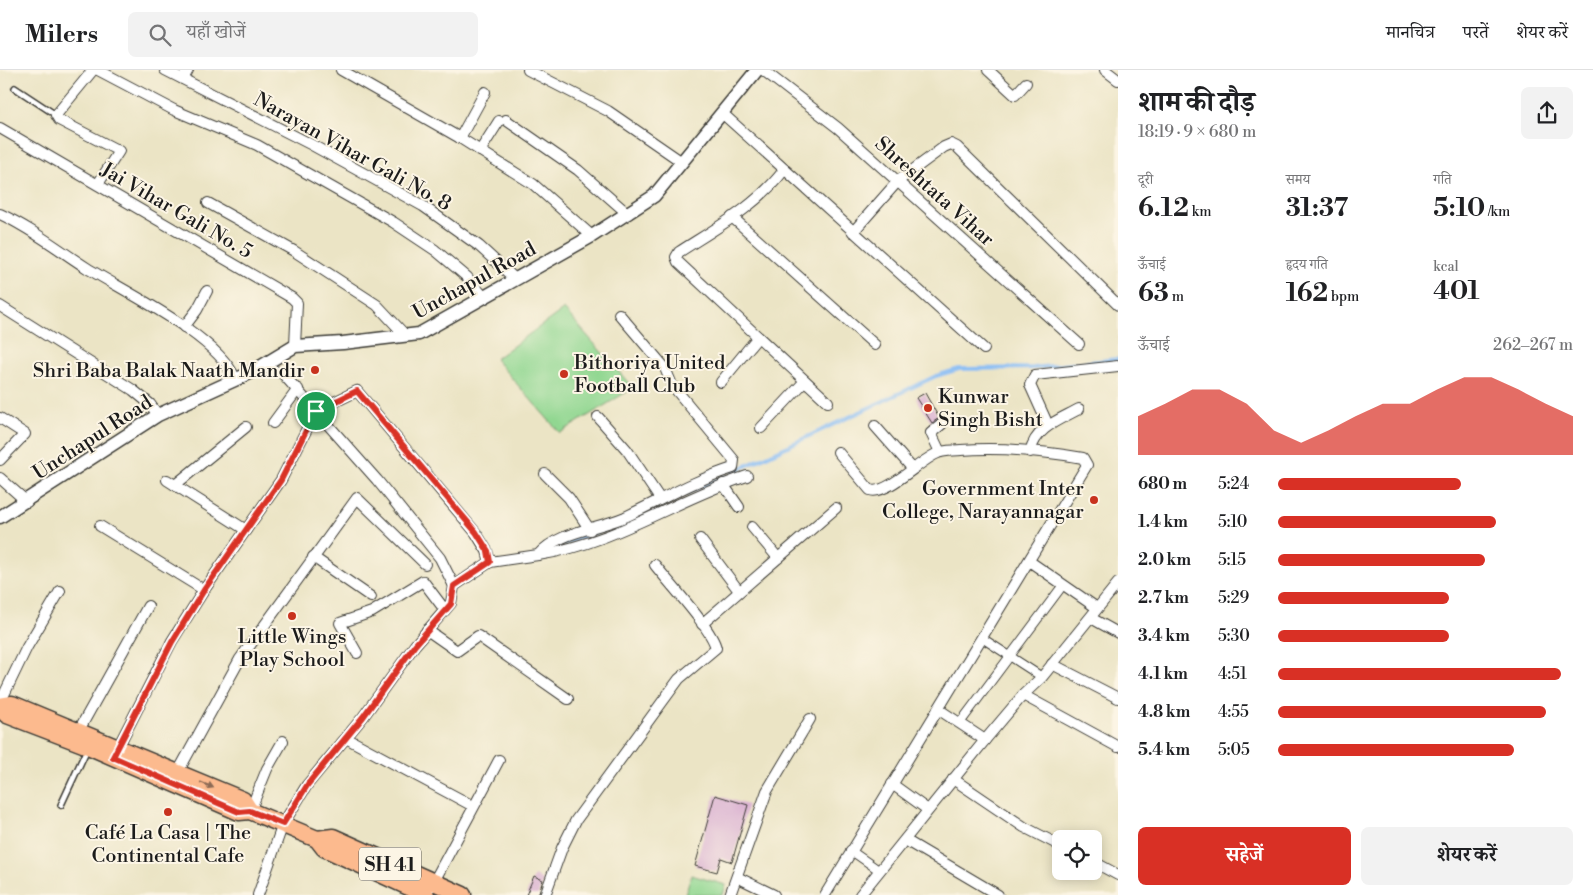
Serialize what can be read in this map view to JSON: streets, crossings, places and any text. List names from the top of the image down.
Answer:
{
  "streets": {
    "main road": ["SH 41"],
    "street": [
      "Narayan Vihar Gali No. 8",
      "Shreshtata Vihar",
      "Jai Vihar Gali No. 5",
      "Unchapul Road"
    ]
  },
  "crossings": [
    ["Narayan Vihar Gali No. 8", "Unchapul Road"],
    ["Jai Vihar Gali No. 5", "Unchapul Road"]
  ],
  "places": [
    "Shri Baba Balak Naath Mandir",
    "Bithoriya United Football Club",
    "Kunwar Singh Bisht",
    "Government Inter College, Narayannagar",
    "Little Wings Play School",
    "Café La Casa | The Continental Cafe"
  ],
  "page": {
    "header": "Milers",
    "search": "यहाँ खोजें",
    "nav": ["मानचित्र", "परतें", "शेयर करें"],
    "heading": ["शाम की दौड़", "18:19 · 9 × 680 m"],
    "stats": [
      ["दूरी", "6.12 km"],
      ["समय", "31:37"],
      ["गति", "5:10 /km"],
      ["ऊँचाई", "63 m"],
      ["हृदय गति", "162 bpm"],
      ["kcal", "401"]
    ],
    "chart": ["ऊँचाई", "262–267 m"],
    "list": [
      {
        "name": "680 m",
        "note": "5:24"
      },
      {
        "name": "1.4 km",
        "note": "5:10"
      },
      {
        "name": "2.0 km",
        "note": "5:15"
      },
      {
        "name": "2.7 km",
        "note": "5:29"
      },
      {
        "name": "3.4 km",
        "note": "5:30"
      },
      {
        "name": "4.1 km",
        "note": "4:51"
      },
      {
        "name": "4.8 km",
        "note": "4:55"
      },
      {
        "name": "5.4 km",
        "note": "5:05"
      }
    ],
    "buttons": ["सहेजें", "शेयर करें"]
  }
}
